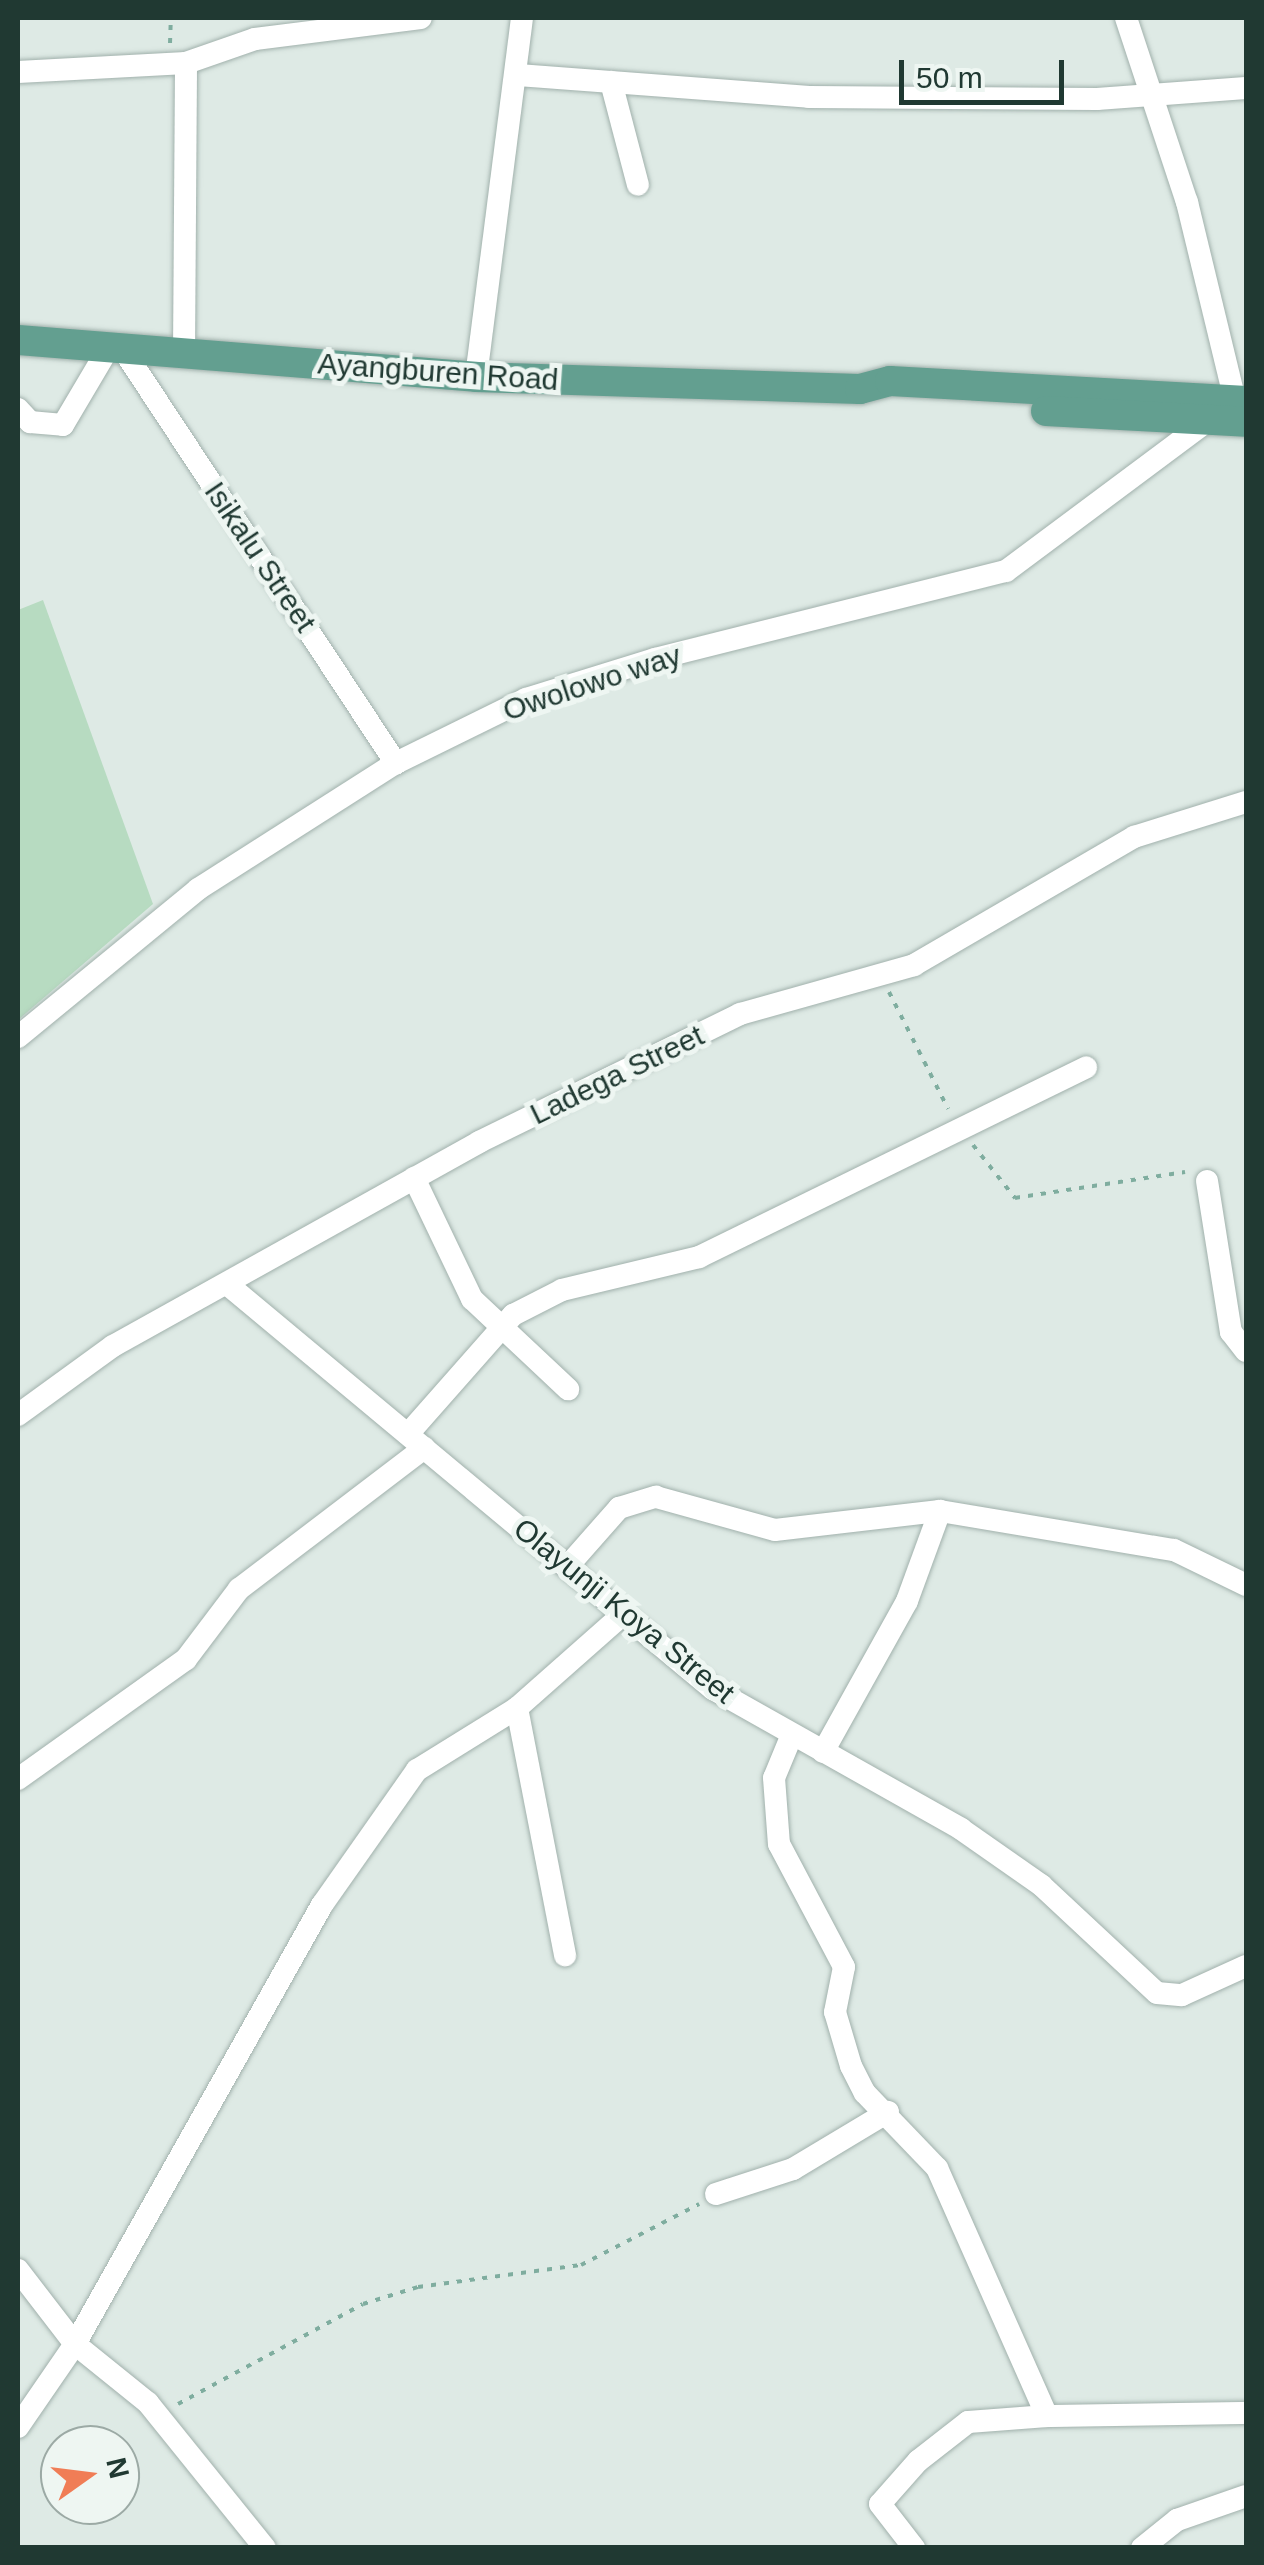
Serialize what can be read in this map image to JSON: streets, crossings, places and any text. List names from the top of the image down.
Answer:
{
  "streets": {
    "main road": ["Ayangburen Road"],
    "street": [
      "Isikalu Street",
      "Owolowo way",
      "Ladega Street",
      "Olayunji Koya Street"
    ]
  },
  "crossings": [
    ["Ayangburen Road", "Isikalu Street"],
    ["Ayangburen Road", "Owolowo way"],
    ["Isikalu Street", "Owolowo way"],
    ["Ladega Street", "Olayunji Koya Street"]
  ],
  "scale_bar": "50 m",
  "north": "right"
}
